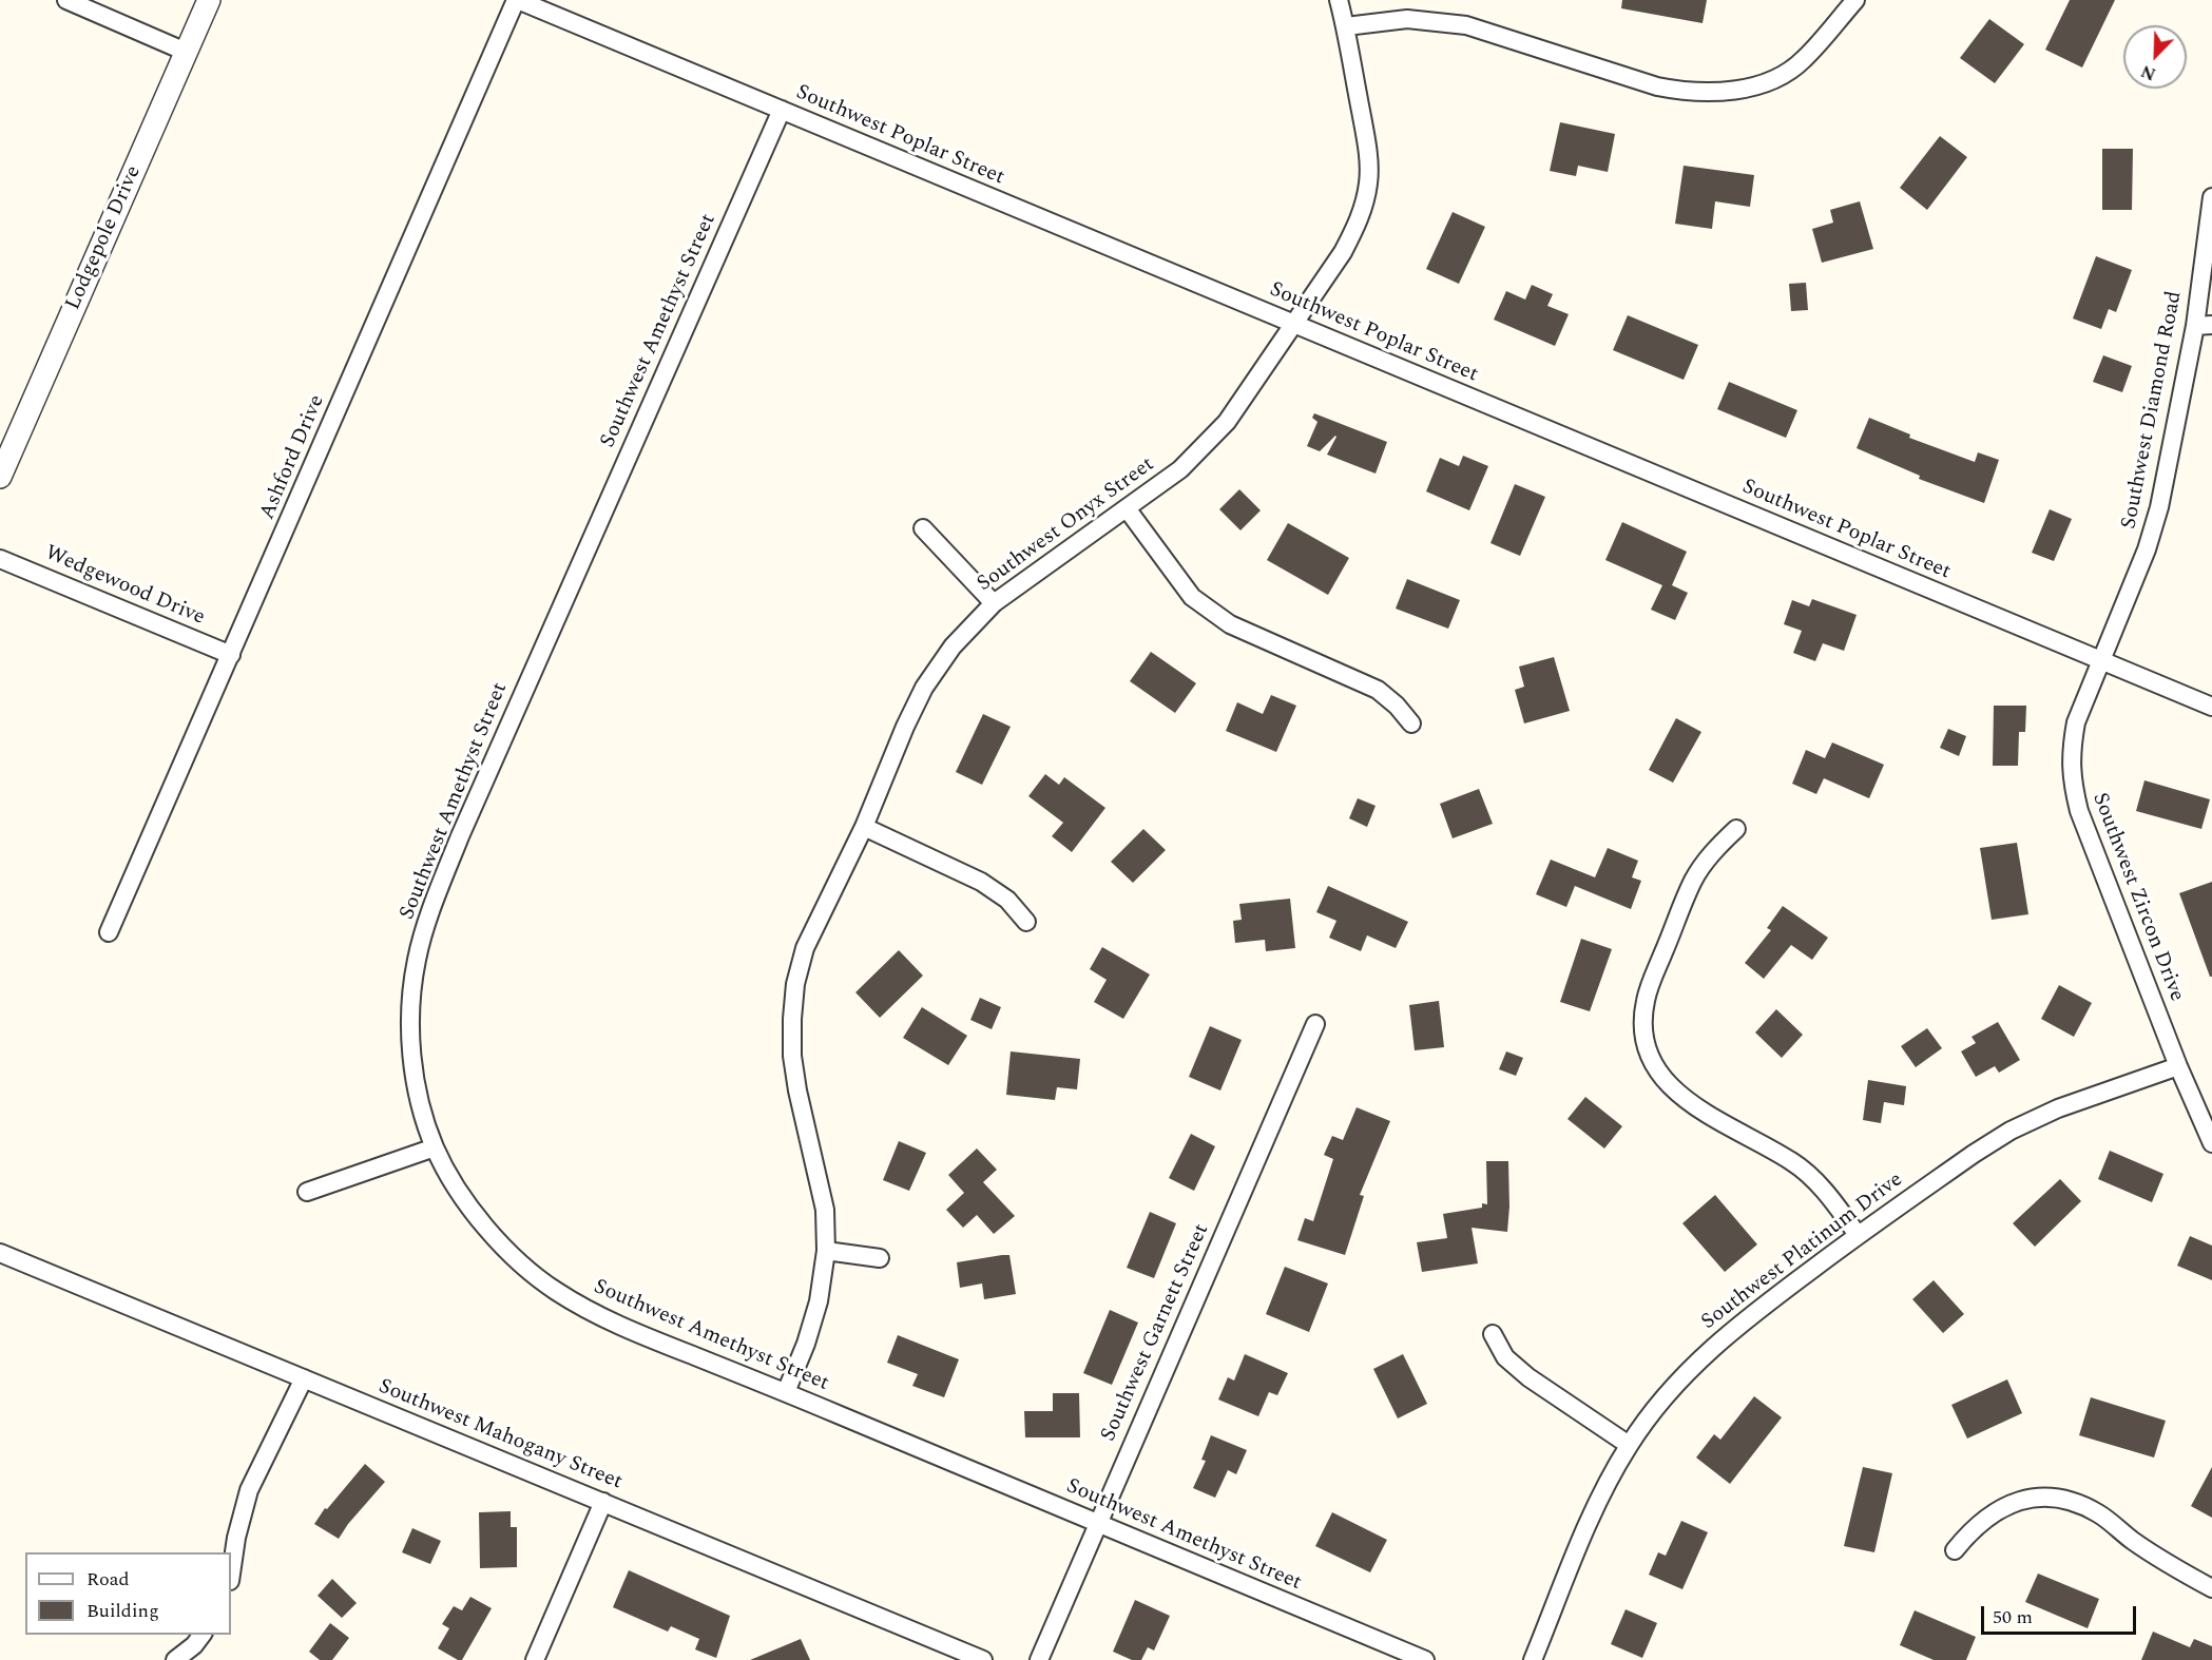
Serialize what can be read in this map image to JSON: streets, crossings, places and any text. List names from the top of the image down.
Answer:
{
  "streets": {
    "street": [
      "Southwest Poplar Street",
      "Lodgepole Drive",
      "Southwest Amethyst Street",
      "Southwest Diamond Road",
      "Ashford Drive",
      "Southwest Onyx Street",
      "Wedgewood Drive",
      "Southwest Zircon Drive",
      "Southwest Platinum Drive",
      "Southwest Garnett Street",
      "Southwest Mahogany Street"
    ]
  },
  "crossings": [
    ["Southwest Poplar Street", "Southwest Amethyst Street"],
    ["Southwest Poplar Street", "Southwest Diamond Road"],
    ["Southwest Poplar Street", "Ashford Drive"],
    ["Southwest Poplar Street", "Southwest Onyx Street"],
    ["Southwest Poplar Street", "Southwest Zircon Drive"],
    ["Southwest Amethyst Street", "Southwest Onyx Street"],
    ["Southwest Amethyst Street", "Southwest Garnett Street"],
    ["Southwest Diamond Road", "Southwest Zircon Drive"],
    ["Ashford Drive", "Wedgewood Drive"],
    ["Southwest Zircon Drive", "Southwest Platinum Drive"]
  ],
  "legend": ["Road", "Building"],
  "scale_bar": "50 m",
  "north": "bottom left"
}
